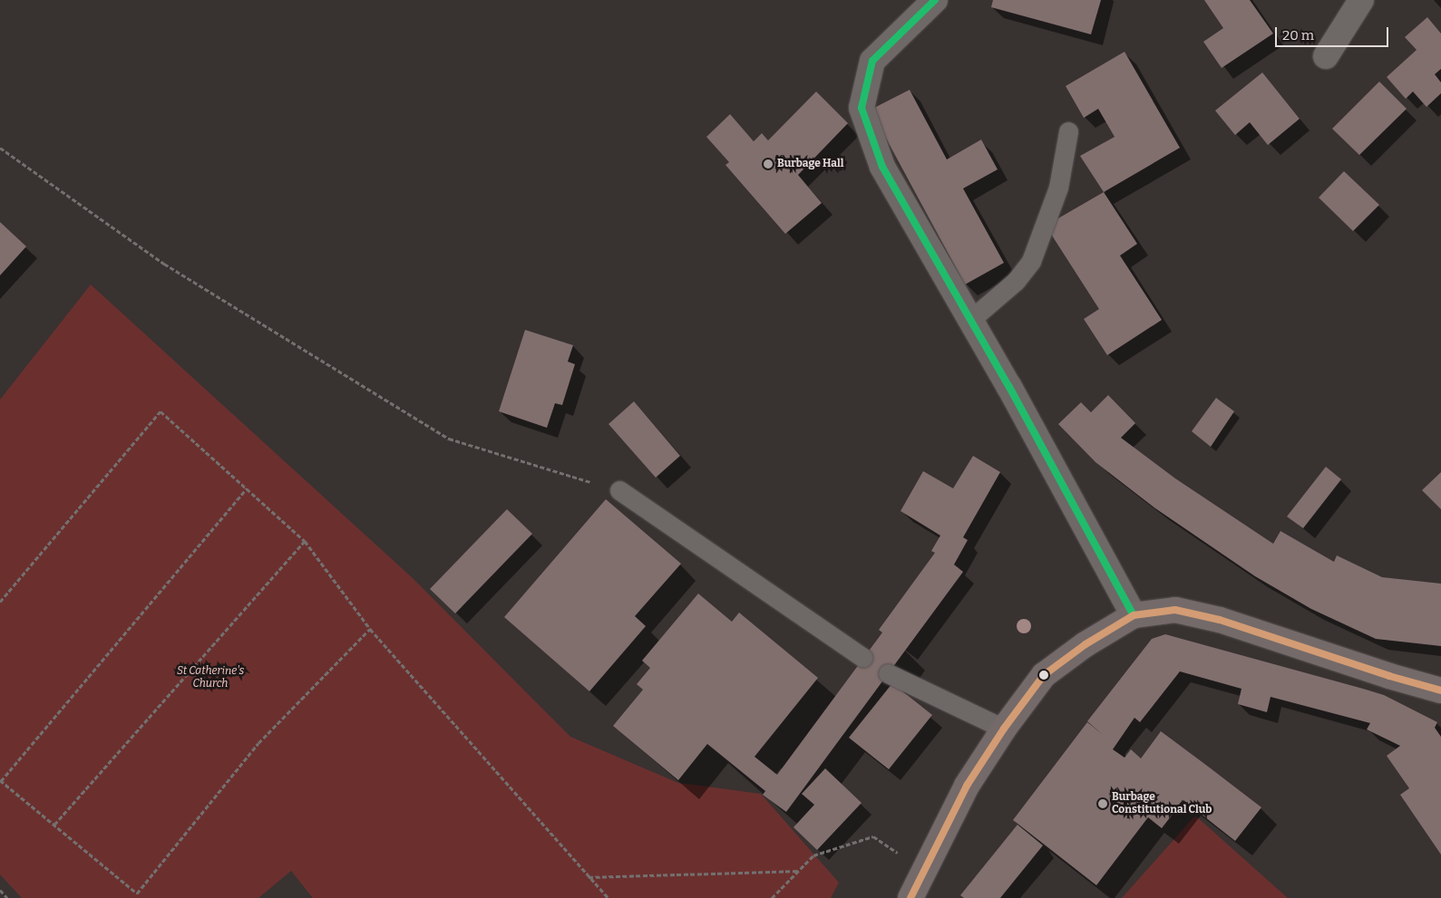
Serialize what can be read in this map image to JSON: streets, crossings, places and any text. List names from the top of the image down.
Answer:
{
  "parks": ["St Catherine's Church"],
  "places": ["Burbage Hall", "Burbage Constitutional Club"],
  "scale_bar": "20 m"
}
